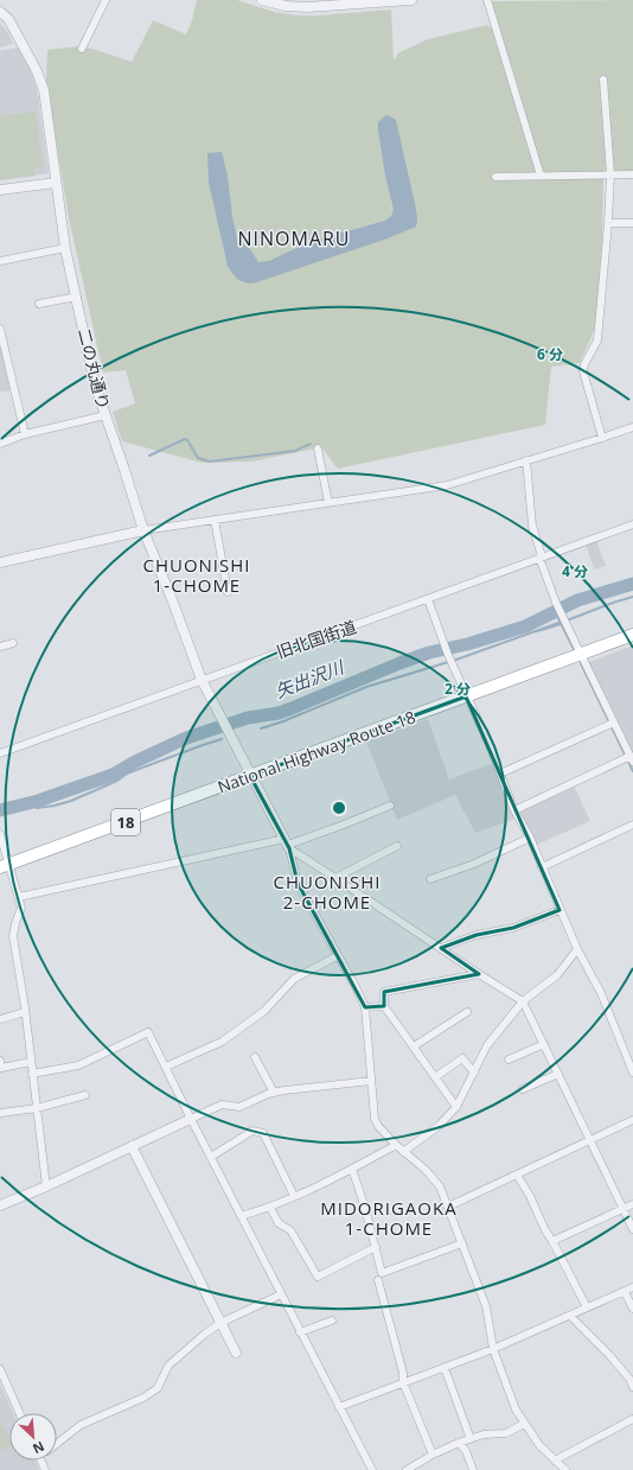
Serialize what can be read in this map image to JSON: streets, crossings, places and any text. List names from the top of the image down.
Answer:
{
  "streets": {
    "highway": ["National Highway Route 18", "18"],
    "street": ["二の丸通り", "旧北国街道"]
  },
  "crossings": [
    ["二の丸通り", "旧北国街道"],
    ["二の丸通り", "National Highway Route 18"]
  ],
  "districts": [
    "NINOMARU",
    "CHUONISHI 1-CHOME",
    "CHUONISHI 2-CHOME",
    "MIDORIGAOKA 1-CHOME"
  ],
  "water": ["矢出沢川"],
  "north": "bottom right",
  "rings": ["6 分", "4 分", "2 分"]
}
